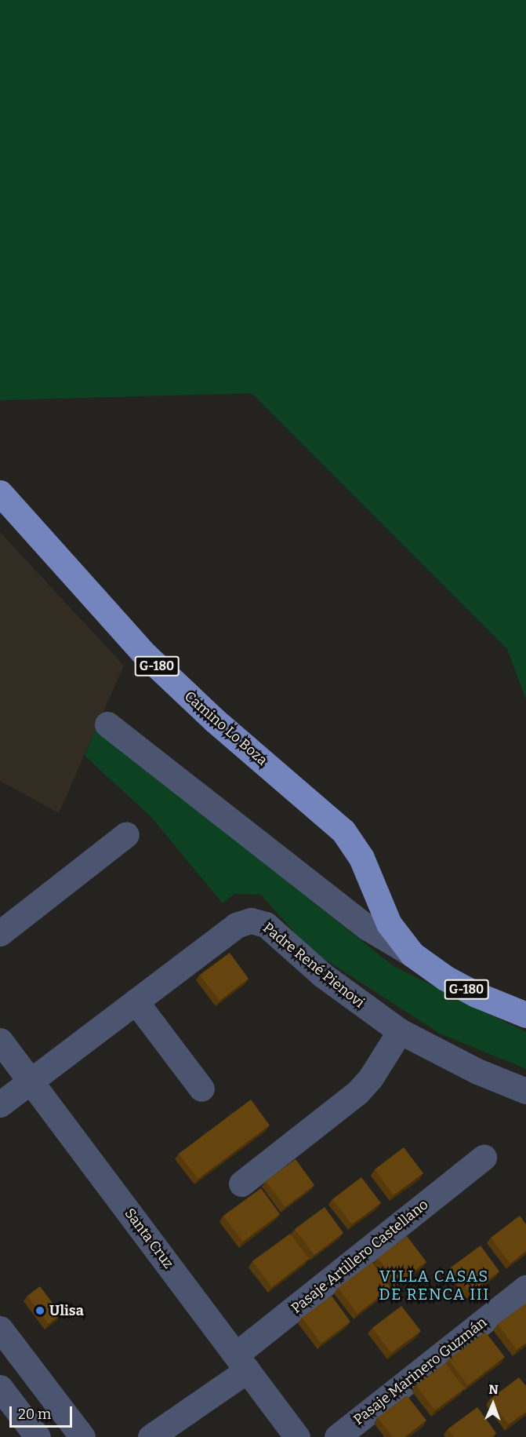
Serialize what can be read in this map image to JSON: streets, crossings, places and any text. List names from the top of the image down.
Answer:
{
  "streets": {
    "main road": ["G-180", "Camino Lo Boza"],
    "street": [
      "Padre René Pienovi",
      "Santa Cruz",
      "Pasaje Artillero Castellano",
      "Pasaje Marinero Guzmán"
    ]
  },
  "crossings": [
    ["Padre René Pienovi", "Santa Cruz"],
    ["Santa Cruz", "Pasaje Artillero Castellano"]
  ],
  "districts": ["VILLA CASAS DE RENCA III"],
  "places": ["Ulisa"],
  "scale_bar": "20 m",
  "north": "top"
}
